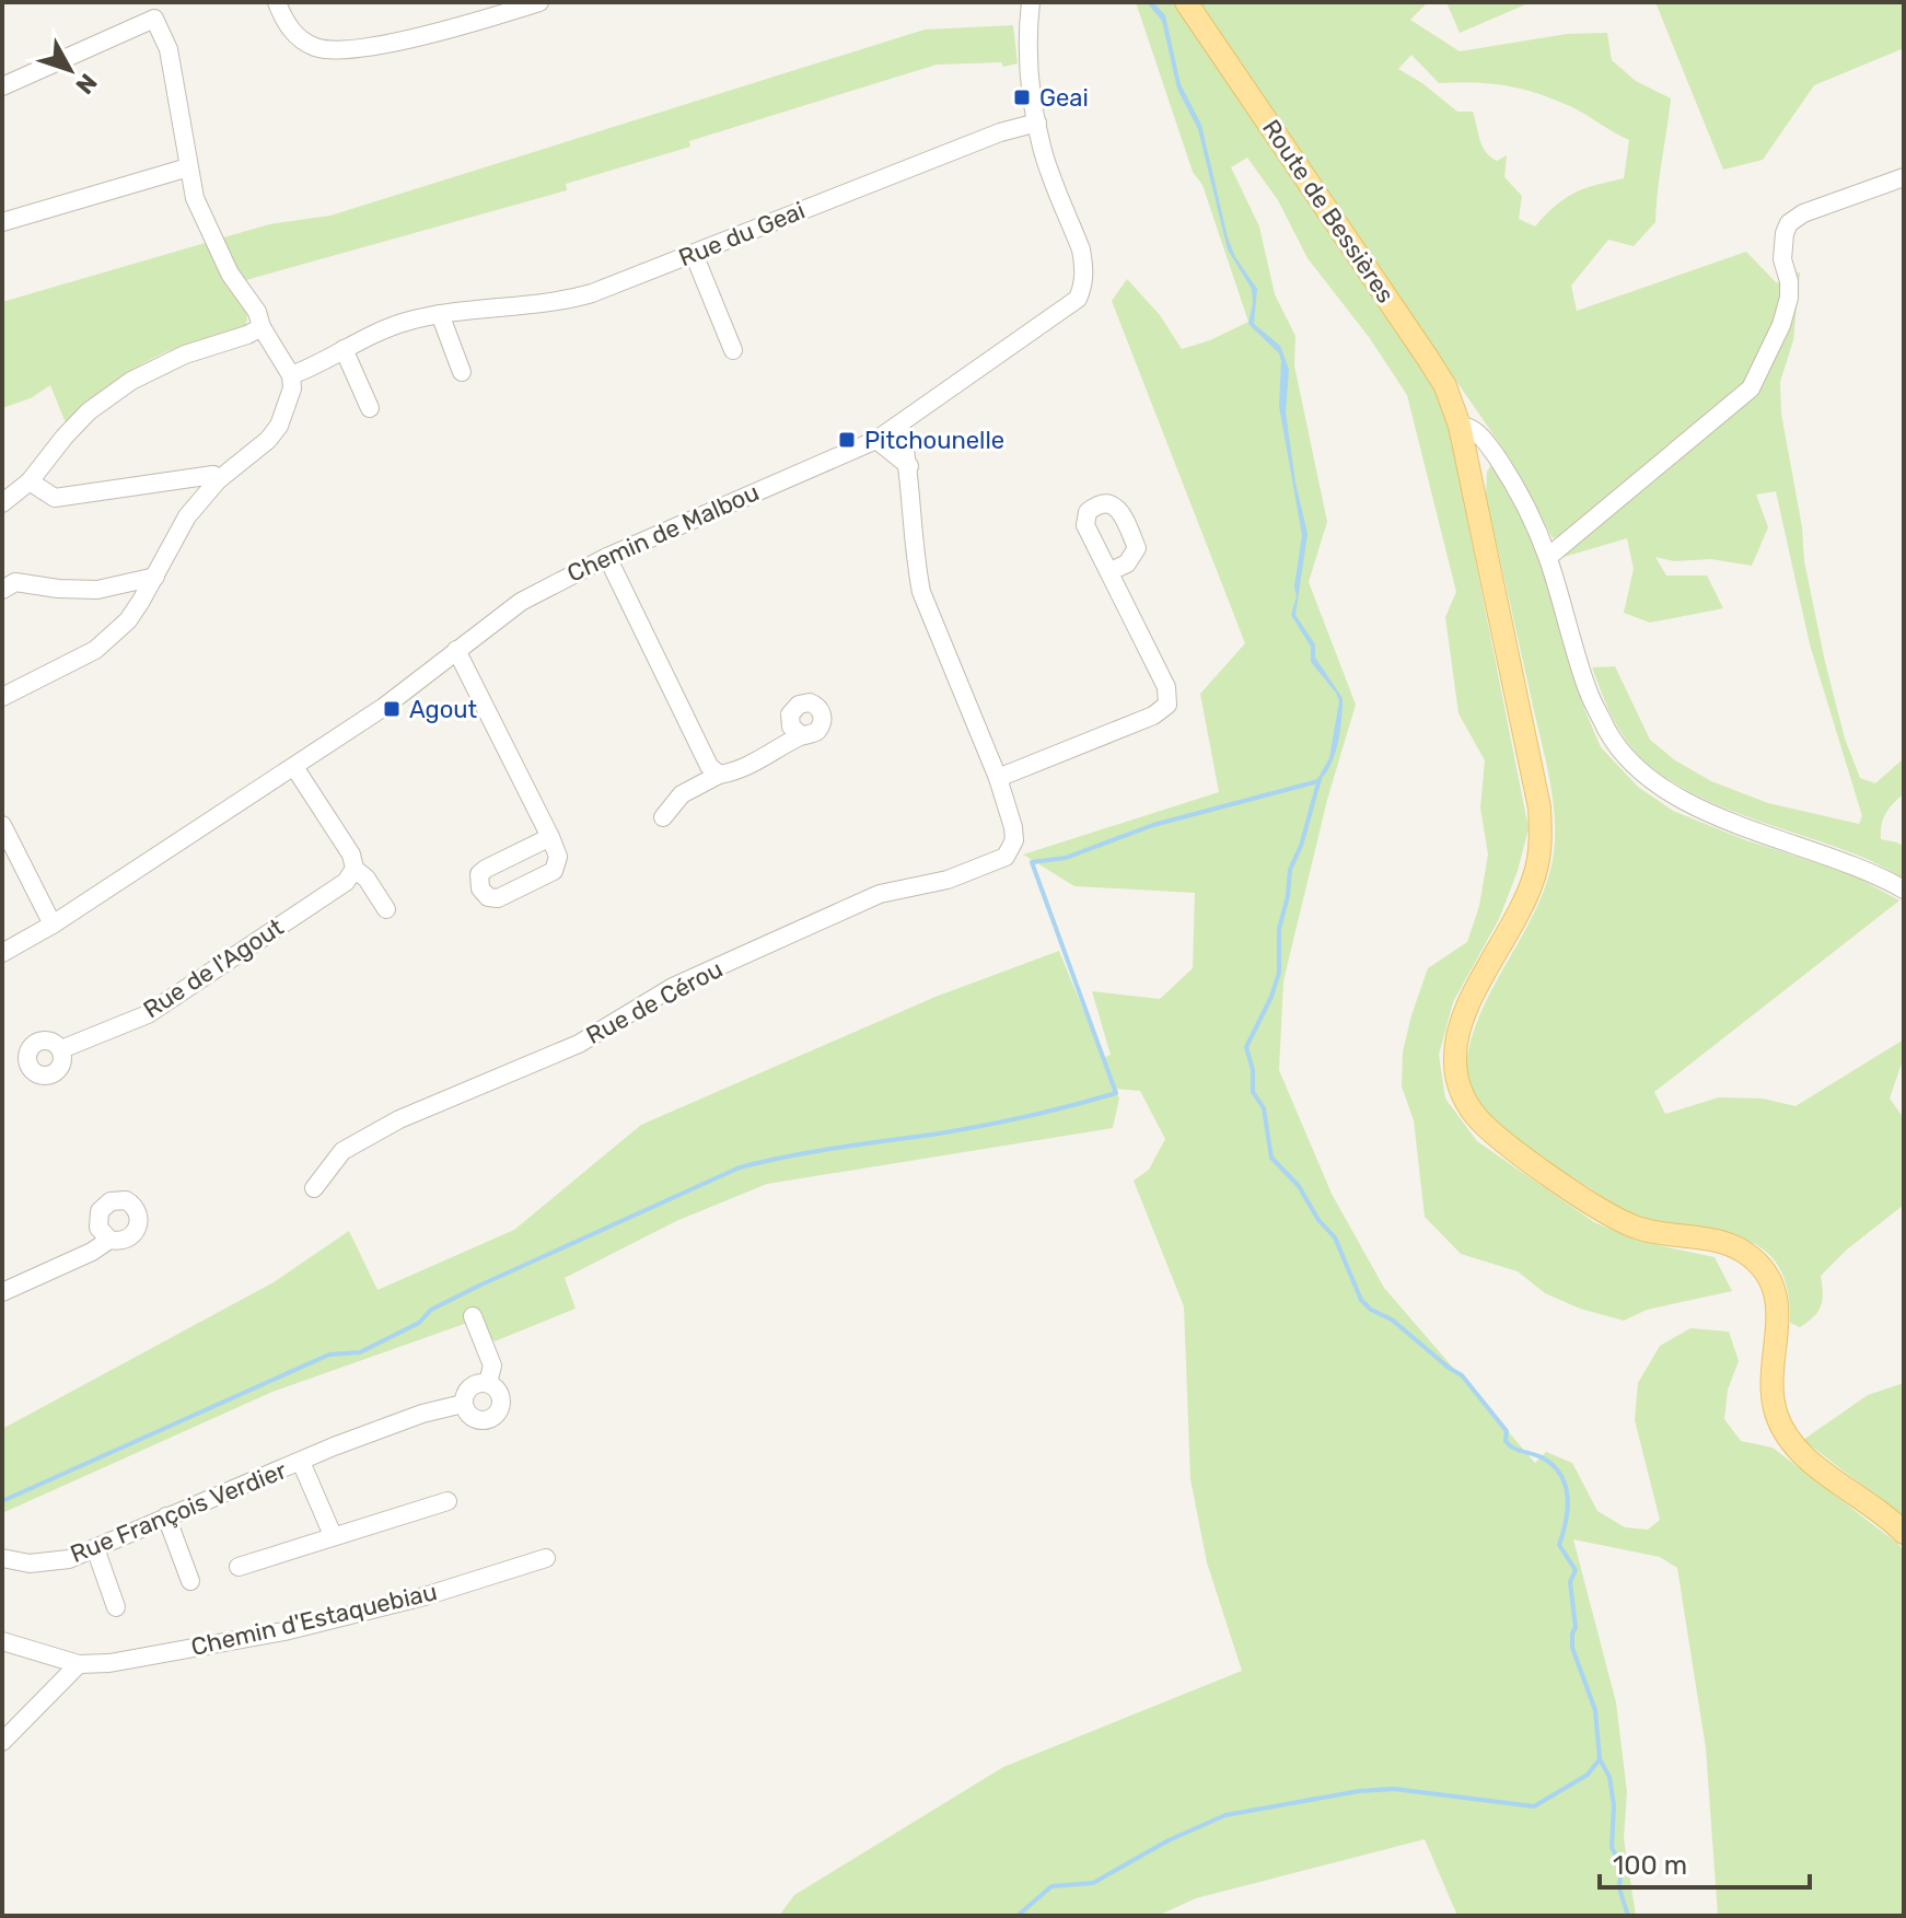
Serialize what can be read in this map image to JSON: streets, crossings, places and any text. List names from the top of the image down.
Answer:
{
  "streets": {
    "main road": ["Route de Bessières"],
    "street": [
      "Rue du Geai",
      "Chemin de Malbou",
      "Rue de l'Agout",
      "Rue de Cérou",
      "Rue François Verdier",
      "Chemin d'Estaquebiau"
    ]
  },
  "crossings": [
    ["Rue du Geai", "Chemin de Malbou"]
  ],
  "places": {
    "transit": ["Geai", "Pitchounelle", "Agout"]
  },
  "scale_bar": "100 m",
  "north": "bottom right"
}
